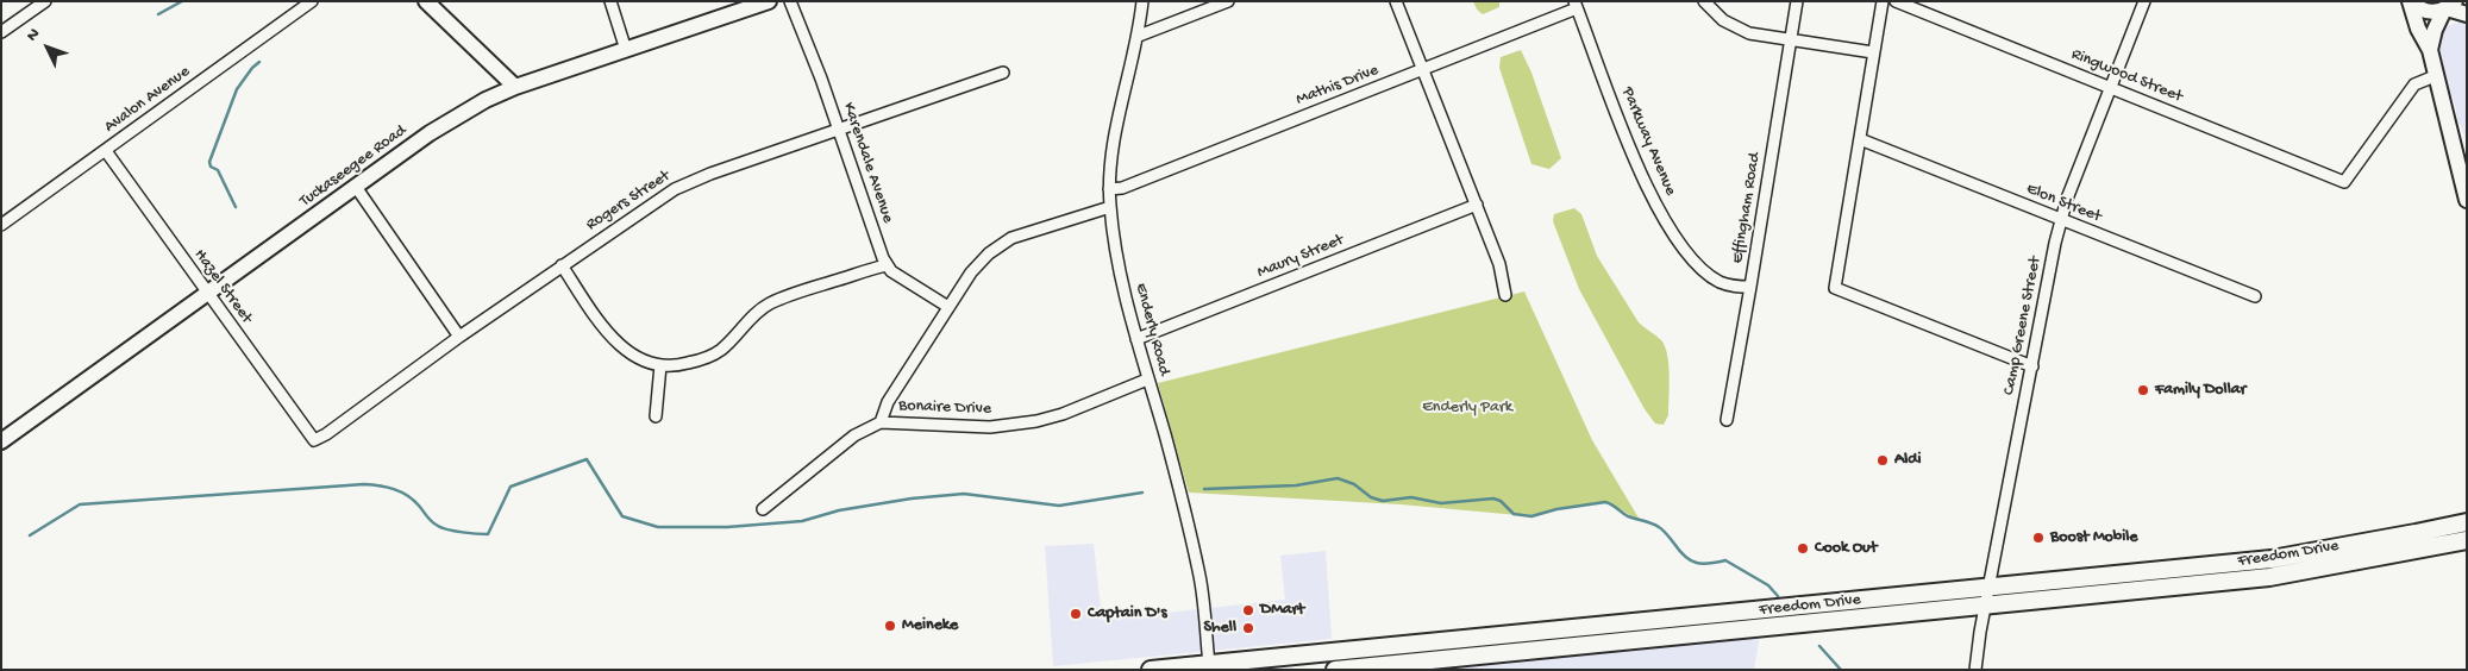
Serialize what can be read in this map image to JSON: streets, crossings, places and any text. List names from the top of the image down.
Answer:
{
  "streets": {
    "main road": ["Tuckaseegee Road", "Freedom Drive"],
    "street": [
      "Ringwood Street",
      "Mathis Drive",
      "Avalon Avenue",
      "Parkway Avenue",
      "Karendale Avenue",
      "Rogers Street",
      "Elon Street",
      "Effingham Road",
      "Maury Street",
      "Hazel Street",
      "Camp Greene Street",
      "Enderly Road",
      "Bonaire Drive"
    ]
  },
  "crossings": [
    ["Ringwood Street", "Camp Greene Street"],
    ["Mathis Drive", "Parkway Avenue"],
    ["Mathis Drive", "Enderly Road"],
    ["Avalon Avenue", "Hazel Street"],
    ["Parkway Avenue", "Effingham Road"],
    ["Karendale Avenue", "Rogers Street"],
    ["Tuckaseegee Road", "Hazel Street"],
    ["Rogers Street", "Hazel Street"],
    ["Elon Street", "Camp Greene Street"],
    ["Maury Street", "Enderly Road"],
    ["Camp Greene Street", "Freedom Drive"],
    ["Enderly Road", "Bonaire Drive"],
    ["Enderly Road", "Freedom Drive"]
  ],
  "parks": ["Enderly Park"],
  "places": [
    "Family Dollar",
    "Aldi",
    "Boost Mobile",
    "Cook Out",
    "DMart",
    "Captain D's",
    "Meineke",
    "Shell"
  ],
  "north": "top left"
}
